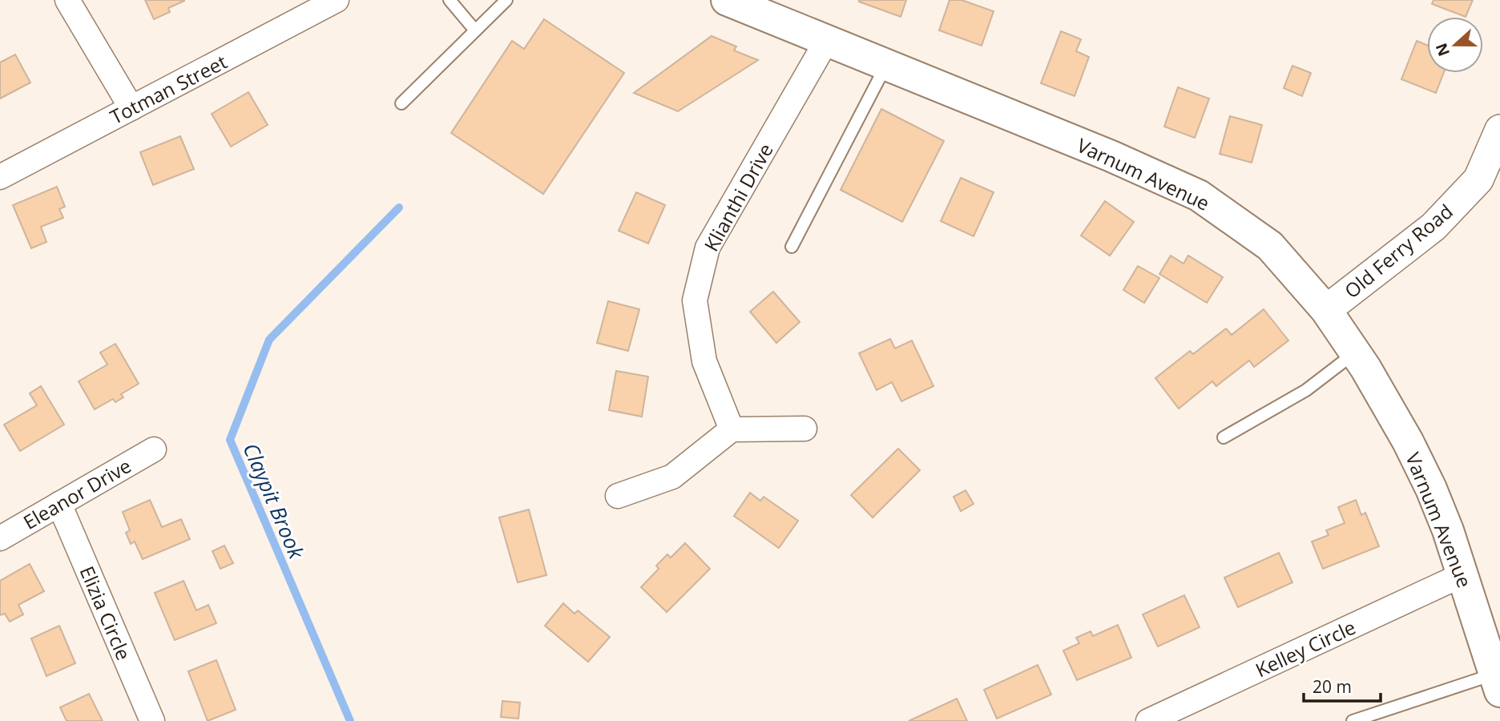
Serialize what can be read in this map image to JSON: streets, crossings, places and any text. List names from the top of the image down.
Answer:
{
  "streets": {
    "main road": ["Varnum Avenue"],
    "street": [
      "Totman Street",
      "Klianthi Drive",
      "Old Ferry Road",
      "Eleanor Drive",
      "Elizia Circle",
      "Kelley Circle"
    ]
  },
  "crossings": [
    ["Varnum Avenue", "Klianthi Drive"],
    ["Varnum Avenue", "Old Ferry Road"],
    ["Varnum Avenue", "Kelley Circle"],
    ["Eleanor Drive", "Elizia Circle"]
  ],
  "water": ["Claypit Brook"],
  "scale_bar": "20 m",
  "north": "left"
}
